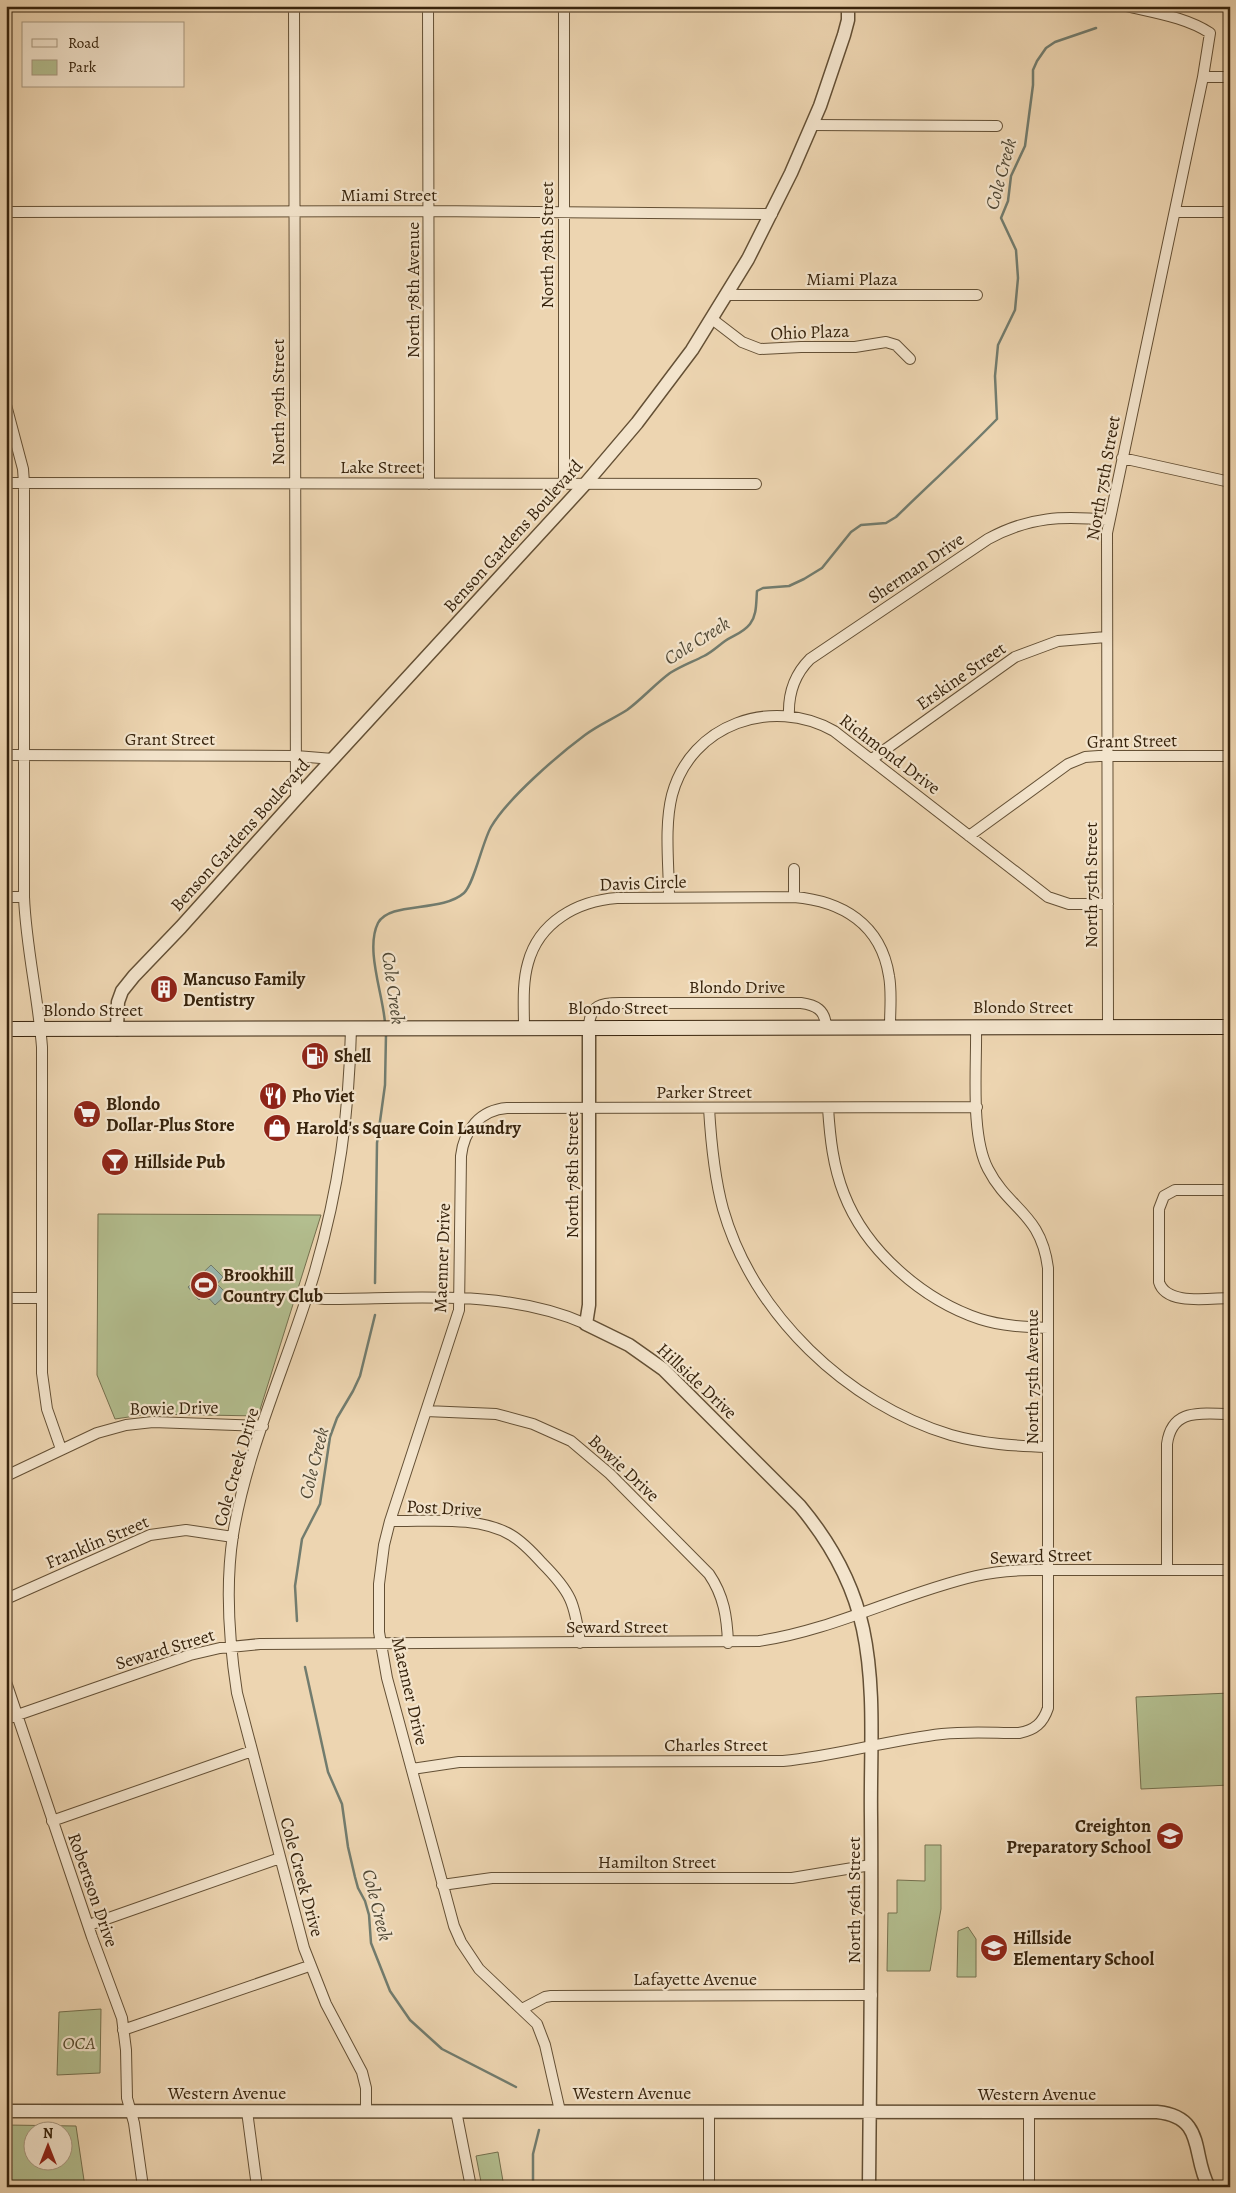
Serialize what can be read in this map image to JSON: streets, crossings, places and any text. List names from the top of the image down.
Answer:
{
  "streets": {
    "main road": ["Blondo Street"],
    "street": [
      "Miami Street",
      "North 78th Street",
      "Miami Plaza",
      "North 78th Avenue",
      "Ohio Plaza",
      "North 79th Street",
      "Lake Street",
      "North 75th Street",
      "Benson Gardens Boulevard",
      "Sherman Drive",
      "Erskine Street",
      "Grant Street",
      "Richmond Drive",
      "Davis Circle",
      "Blondo Drive",
      "Parker Street",
      "Maenner Drive",
      "North 75th Avenue",
      "Hillside Drive",
      "Bowie Drive",
      "Cole Creek Drive",
      "Post Drive",
      "Franklin Street",
      "Seward Street",
      "Charles Street",
      "Hamilton Street",
      "Robertson Drive",
      "North 76th Street",
      "Lafayette Avenue",
      "Western Avenue"
    ]
  },
  "crossings": [
    ["Miami Street", "North 78th Street"],
    ["Miami Street", "North 78th Avenue"],
    ["Miami Street", "North 79th Street"],
    ["Miami Street", "Benson Gardens Boulevard"],
    ["North 78th Street", "Lake Street"],
    ["North 78th Street", "Blondo Drive"],
    ["North 78th Street", "Blondo Street"],
    ["North 78th Street", "Parker Street"],
    ["North 78th Street", "Hillside Drive"],
    ["Miami Plaza", "Benson Gardens Boulevard"],
    ["North 78th Avenue", "Lake Street"],
    ["Ohio Plaza", "Benson Gardens Boulevard"],
    ["North 79th Street", "Lake Street"],
    ["North 79th Street", "Benson Gardens Boulevard"],
    ["North 79th Street", "Grant Street"],
    ["Lake Street", "Benson Gardens Boulevard"],
    ["North 75th Street", "Sherman Drive"],
    ["North 75th Street", "Erskine Street"],
    ["North 75th Street", "Grant Street"],
    ["North 75th Street", "Richmond Drive"],
    ["North 75th Street", "Blondo Street"],
    ["Benson Gardens Boulevard", "Grant Street"],
    ["Benson Gardens Boulevard", "Blondo Street"],
    ["Sherman Drive", "Richmond Drive"],
    ["Erskine Street", "Richmond Drive"],
    ["Grant Street", "Richmond Drive"],
    ["Richmond Drive", "Davis Circle"],
    ["Davis Circle", "Blondo Street"],
    ["Blondo Drive", "Blondo Street"],
    ["Blondo Street", "North 75th Avenue"],
    ["Blondo Street", "Cole Creek Drive"],
    ["Parker Street", "Maenner Drive"],
    ["Parker Street", "North 75th Avenue"],
    ["Maenner Drive", "Hillside Drive"],
    ["Maenner Drive", "Bowie Drive"],
    ["Maenner Drive", "Post Drive"],
    ["Maenner Drive", "Seward Street"],
    ["Maenner Drive", "Charles Street"],
    ["Maenner Drive", "Hamilton Street"],
    ["Maenner Drive", "Lafayette Avenue"],
    ["Maenner Drive", "Western Avenue"],
    ["North 75th Avenue", "Seward Street"],
    ["North 75th Avenue", "Charles Street"],
    ["Hillside Drive", "Cole Creek Drive"],
    ["Hillside Drive", "Seward Street"],
    ["Hillside Drive", "North 76th Street"],
    ["Bowie Drive", "Cole Creek Drive"],
    ["Bowie Drive", "Seward Street"],
    ["Cole Creek Drive", "Franklin Street"],
    ["Cole Creek Drive", "Seward Street"],
    ["Cole Creek Drive", "Western Avenue"],
    ["Post Drive", "Seward Street"],
    ["Seward Street", "Robertson Drive"],
    ["Seward Street", "North 76th Street"],
    ["Charles Street", "North 76th Street"],
    ["Hamilton Street", "North 76th Street"],
    ["Robertson Drive", "Western Avenue"],
    ["North 76th Street", "Lafayette Avenue"],
    ["North 76th Street", "Western Avenue"]
  ],
  "water": ["Cole Creek"],
  "parks": ["OCA"],
  "places": {
    "building": ["Mancuso Family Dentistry"],
    "fuel station": ["Shell"],
    "restaurant": ["Pho Viet"],
    "supermarket": ["Blondo Dollar-Plus Store"],
    "shop": ["Harold's Square Coin Laundry"],
    "bar": ["Hillside Pub"],
    "sports": ["Brookhill Country Club"],
    "school or university": ["Creighton Preparatory School", "Hillside Elementary School"]
  },
  "legend": ["Road", "Park"],
  "north": "top"
}
